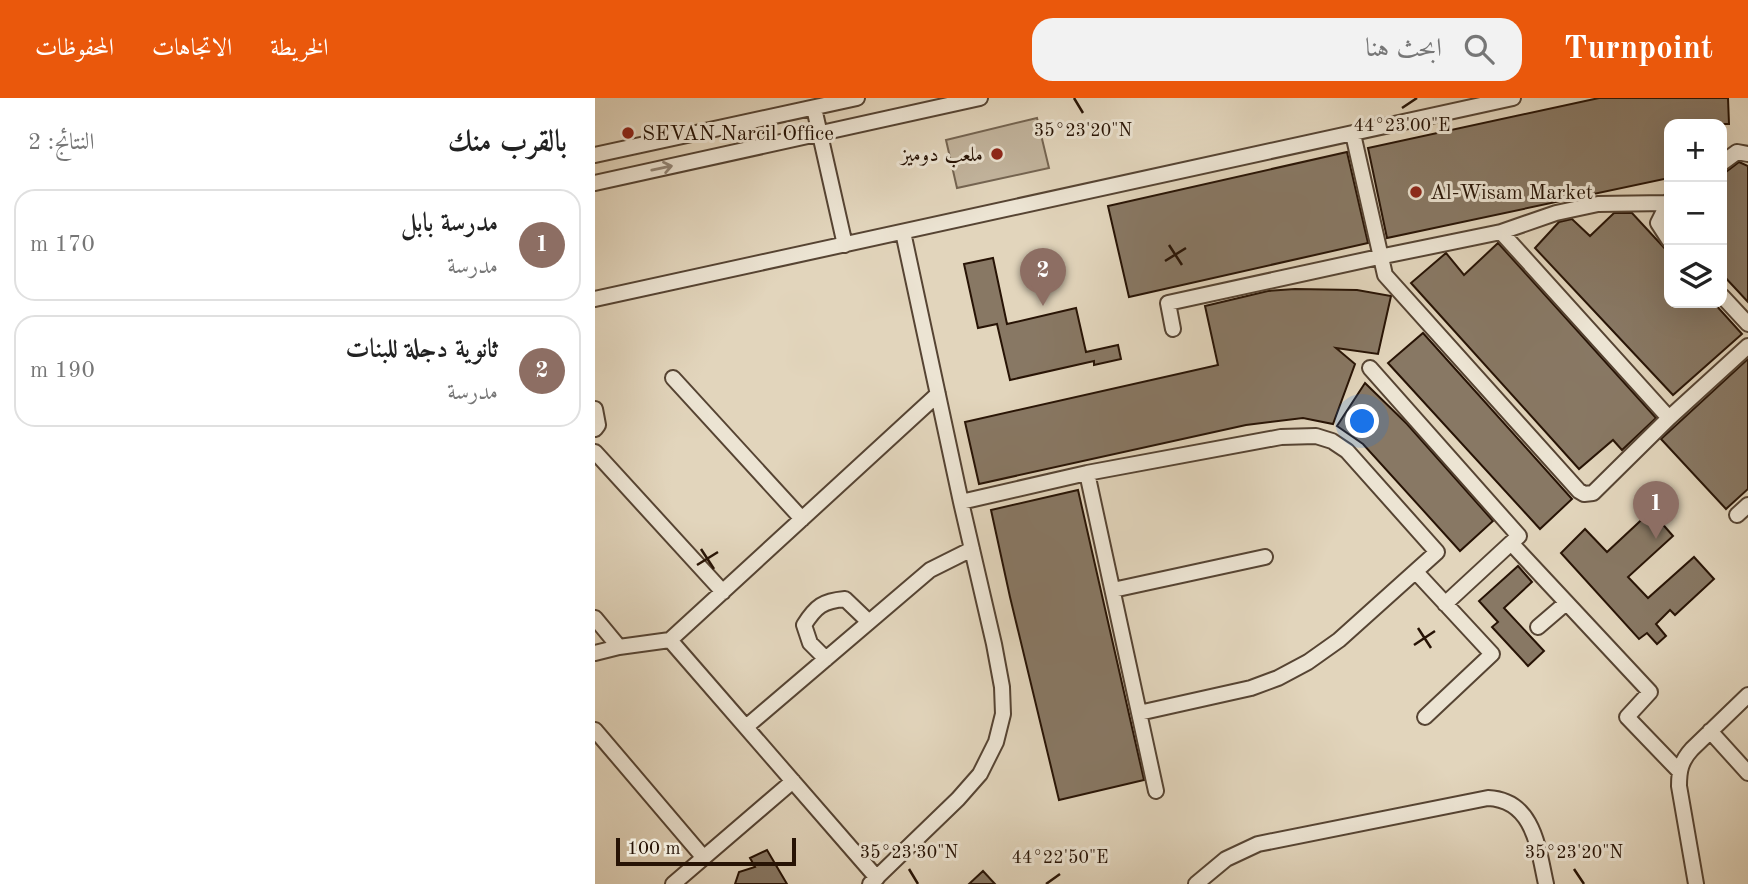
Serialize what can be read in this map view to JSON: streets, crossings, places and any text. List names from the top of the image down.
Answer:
{
  "places": ["SEVAN Narcil Office", "ملعب دوميز", "Al-Wisam Market"],
  "scale_bar": "100 m",
  "page": {
    "header": "Turnpoint",
    "search": "ابحث هنا",
    "nav": ["الخريطة", "الاتجاهات", "المحفوظات"],
    "heading": ["بالقرب منك", "النتائج: 2"],
    "map_buttons": ["+", "−"],
    "list": [
      {
        "mark": "1",
        "name": "مدرسة بابل",
        "note": "مدرسة",
        "value": "170 m"
      },
      {
        "mark": "2",
        "name": "ثانوية دجلة للبنات",
        "note": "مدرسة",
        "value": "190 m"
      }
    ],
    "pins": ["2", "1"],
    "scale": "100 m"
  },
  "coordinates": [
    "44°23'00\"E",
    "35°23'20\"N",
    "35°23'30\"N",
    "44°22'50\"E"
  ]
}
